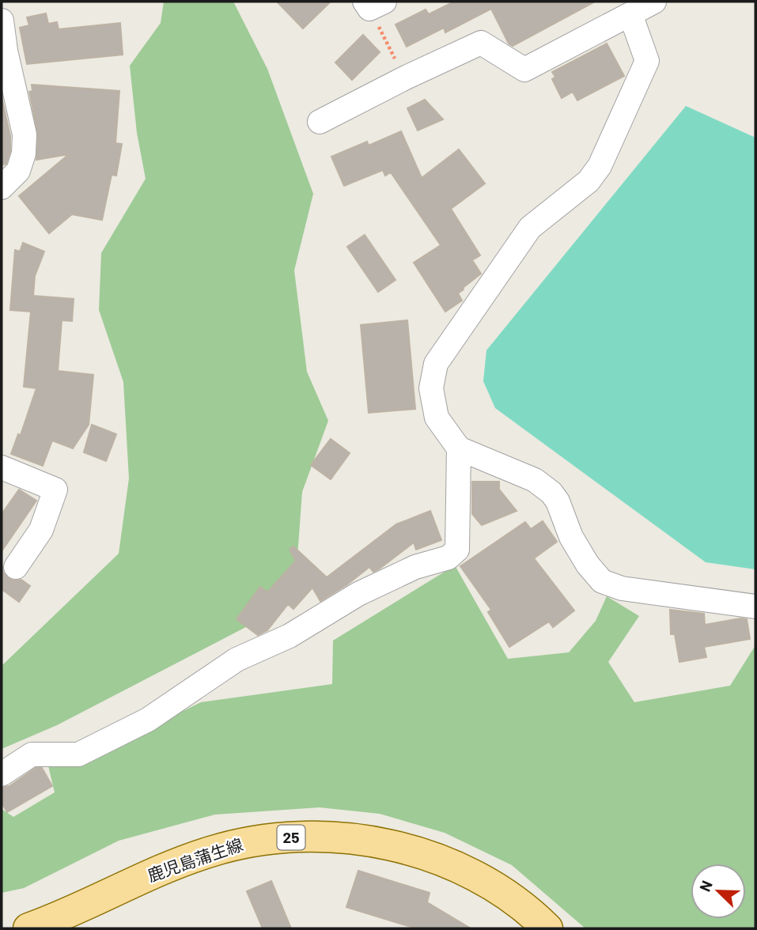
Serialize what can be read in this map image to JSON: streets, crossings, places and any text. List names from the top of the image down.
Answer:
{
  "streets": {
    "main road": ["25", "鹿児島蒲生線"]
  },
  "north": "top left"
}
